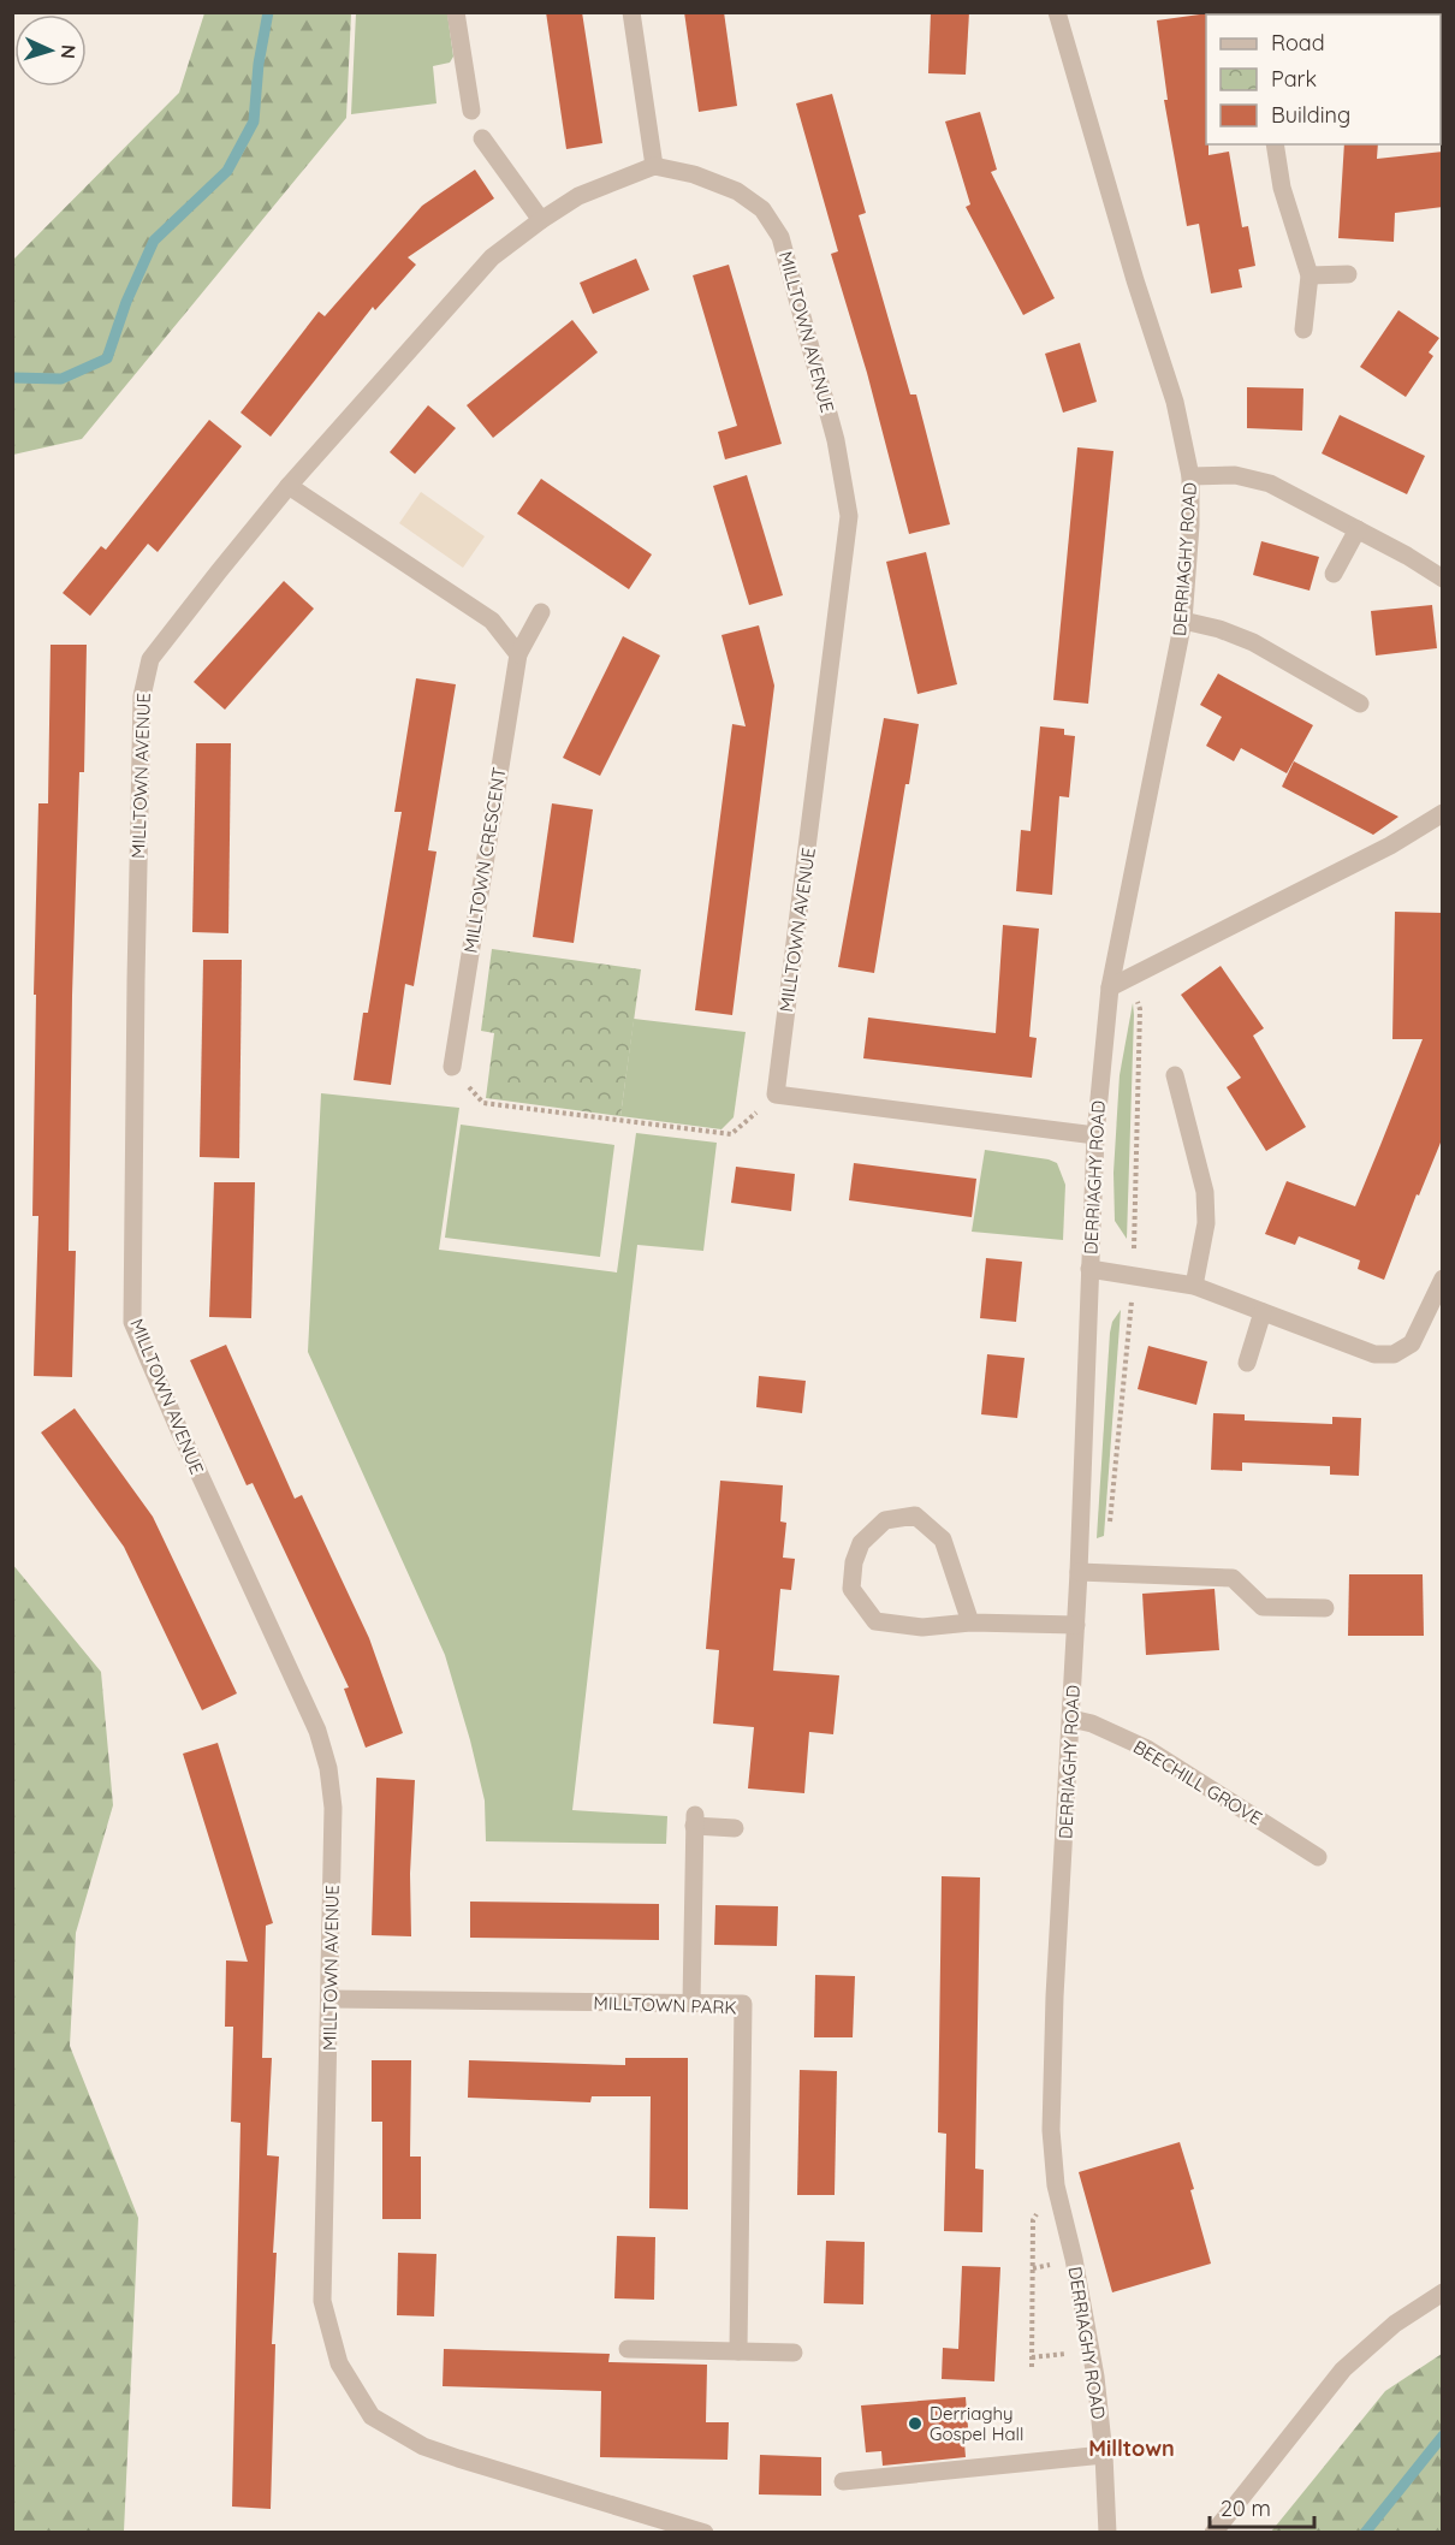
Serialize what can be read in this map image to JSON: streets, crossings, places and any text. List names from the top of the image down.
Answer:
{
  "streets": {
    "street": [
      "MILLTOWN AVENUE",
      "DERRIAGHY ROAD",
      "MILLTOWN CRESCENT",
      "BEECHILL GROVE",
      "MILLTOWN PARK"
    ]
  },
  "crossings": [
    ["MILLTOWN AVENUE", "MILLTOWN PARK"],
    ["DERRIAGHY ROAD", "BEECHILL GROVE"]
  ],
  "districts": ["Milltown"],
  "places": ["Derriaghy Gospel Hall"],
  "legend": ["Road", "Park", "Building"],
  "scale_bar": "20 m",
  "north": "right"
}
